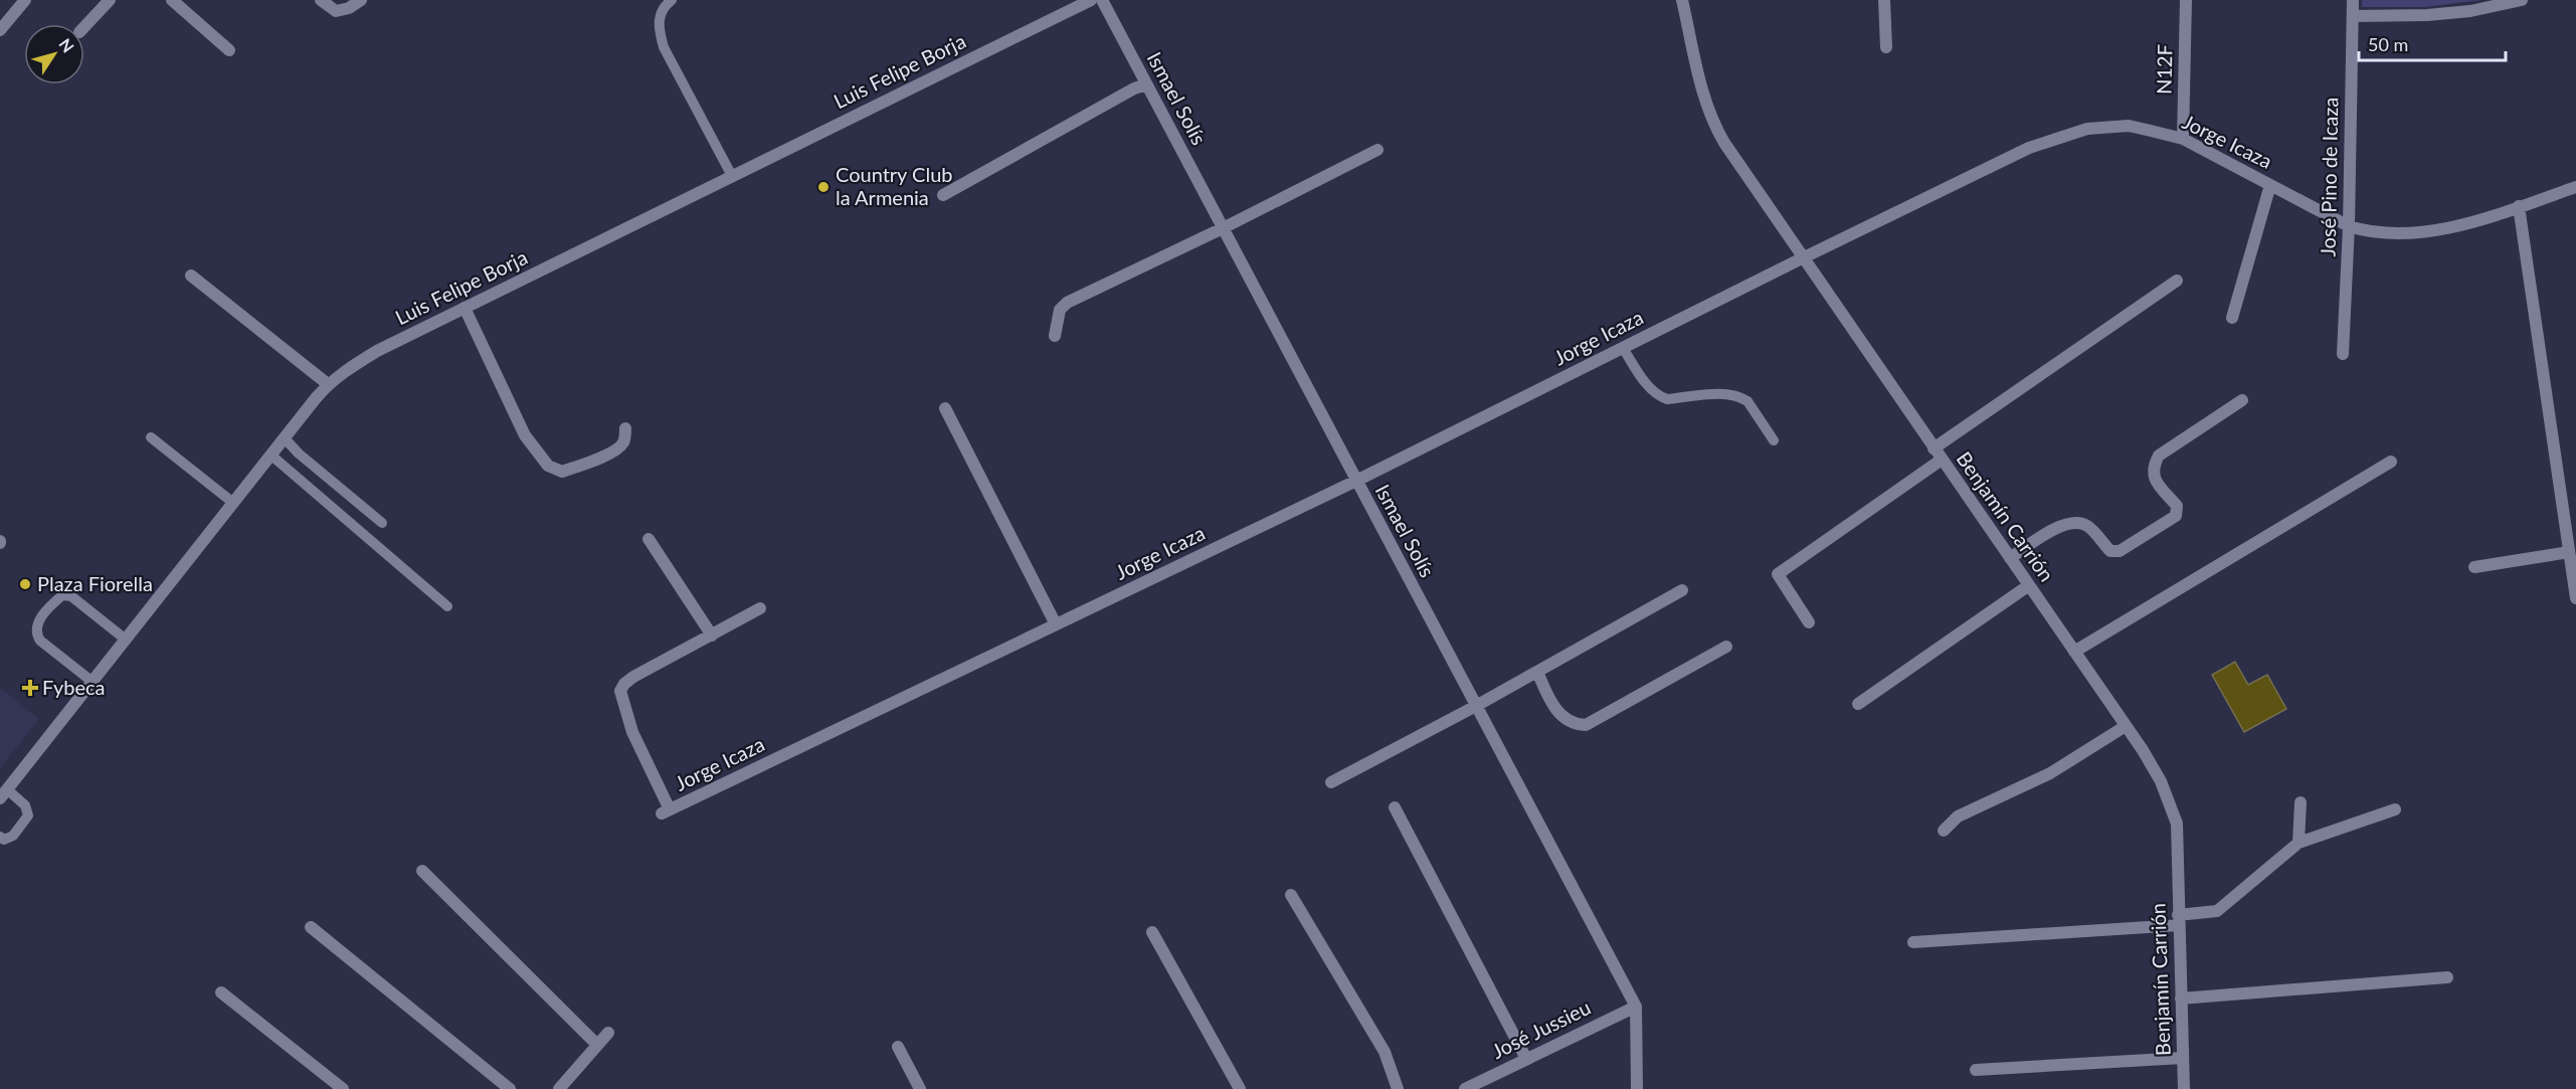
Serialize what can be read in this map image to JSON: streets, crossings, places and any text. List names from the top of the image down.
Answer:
{
  "streets": {
    "street": [
      "N12F",
      "Luis Felipe Borja",
      "Ismael Solís",
      "Jorge Icaza",
      "José Pino de Icaza",
      "Benjamín Carrión",
      "José Jussieu"
    ]
  },
  "crossings": [
    ["N12F", "Jorge Icaza"],
    ["Ismael Solís", "Jorge Icaza"],
    ["Ismael Solís", "José Jussieu"],
    ["Jorge Icaza", "José Pino de Icaza"],
    ["Jorge Icaza", "Benjamín Carrión"]
  ],
  "places": {
    "other": ["Country Club la Armenia", "Plaza Fiorella"],
    "health": ["Fybeca"]
  },
  "scale_bar": "50 m",
  "north": "top right"
}
